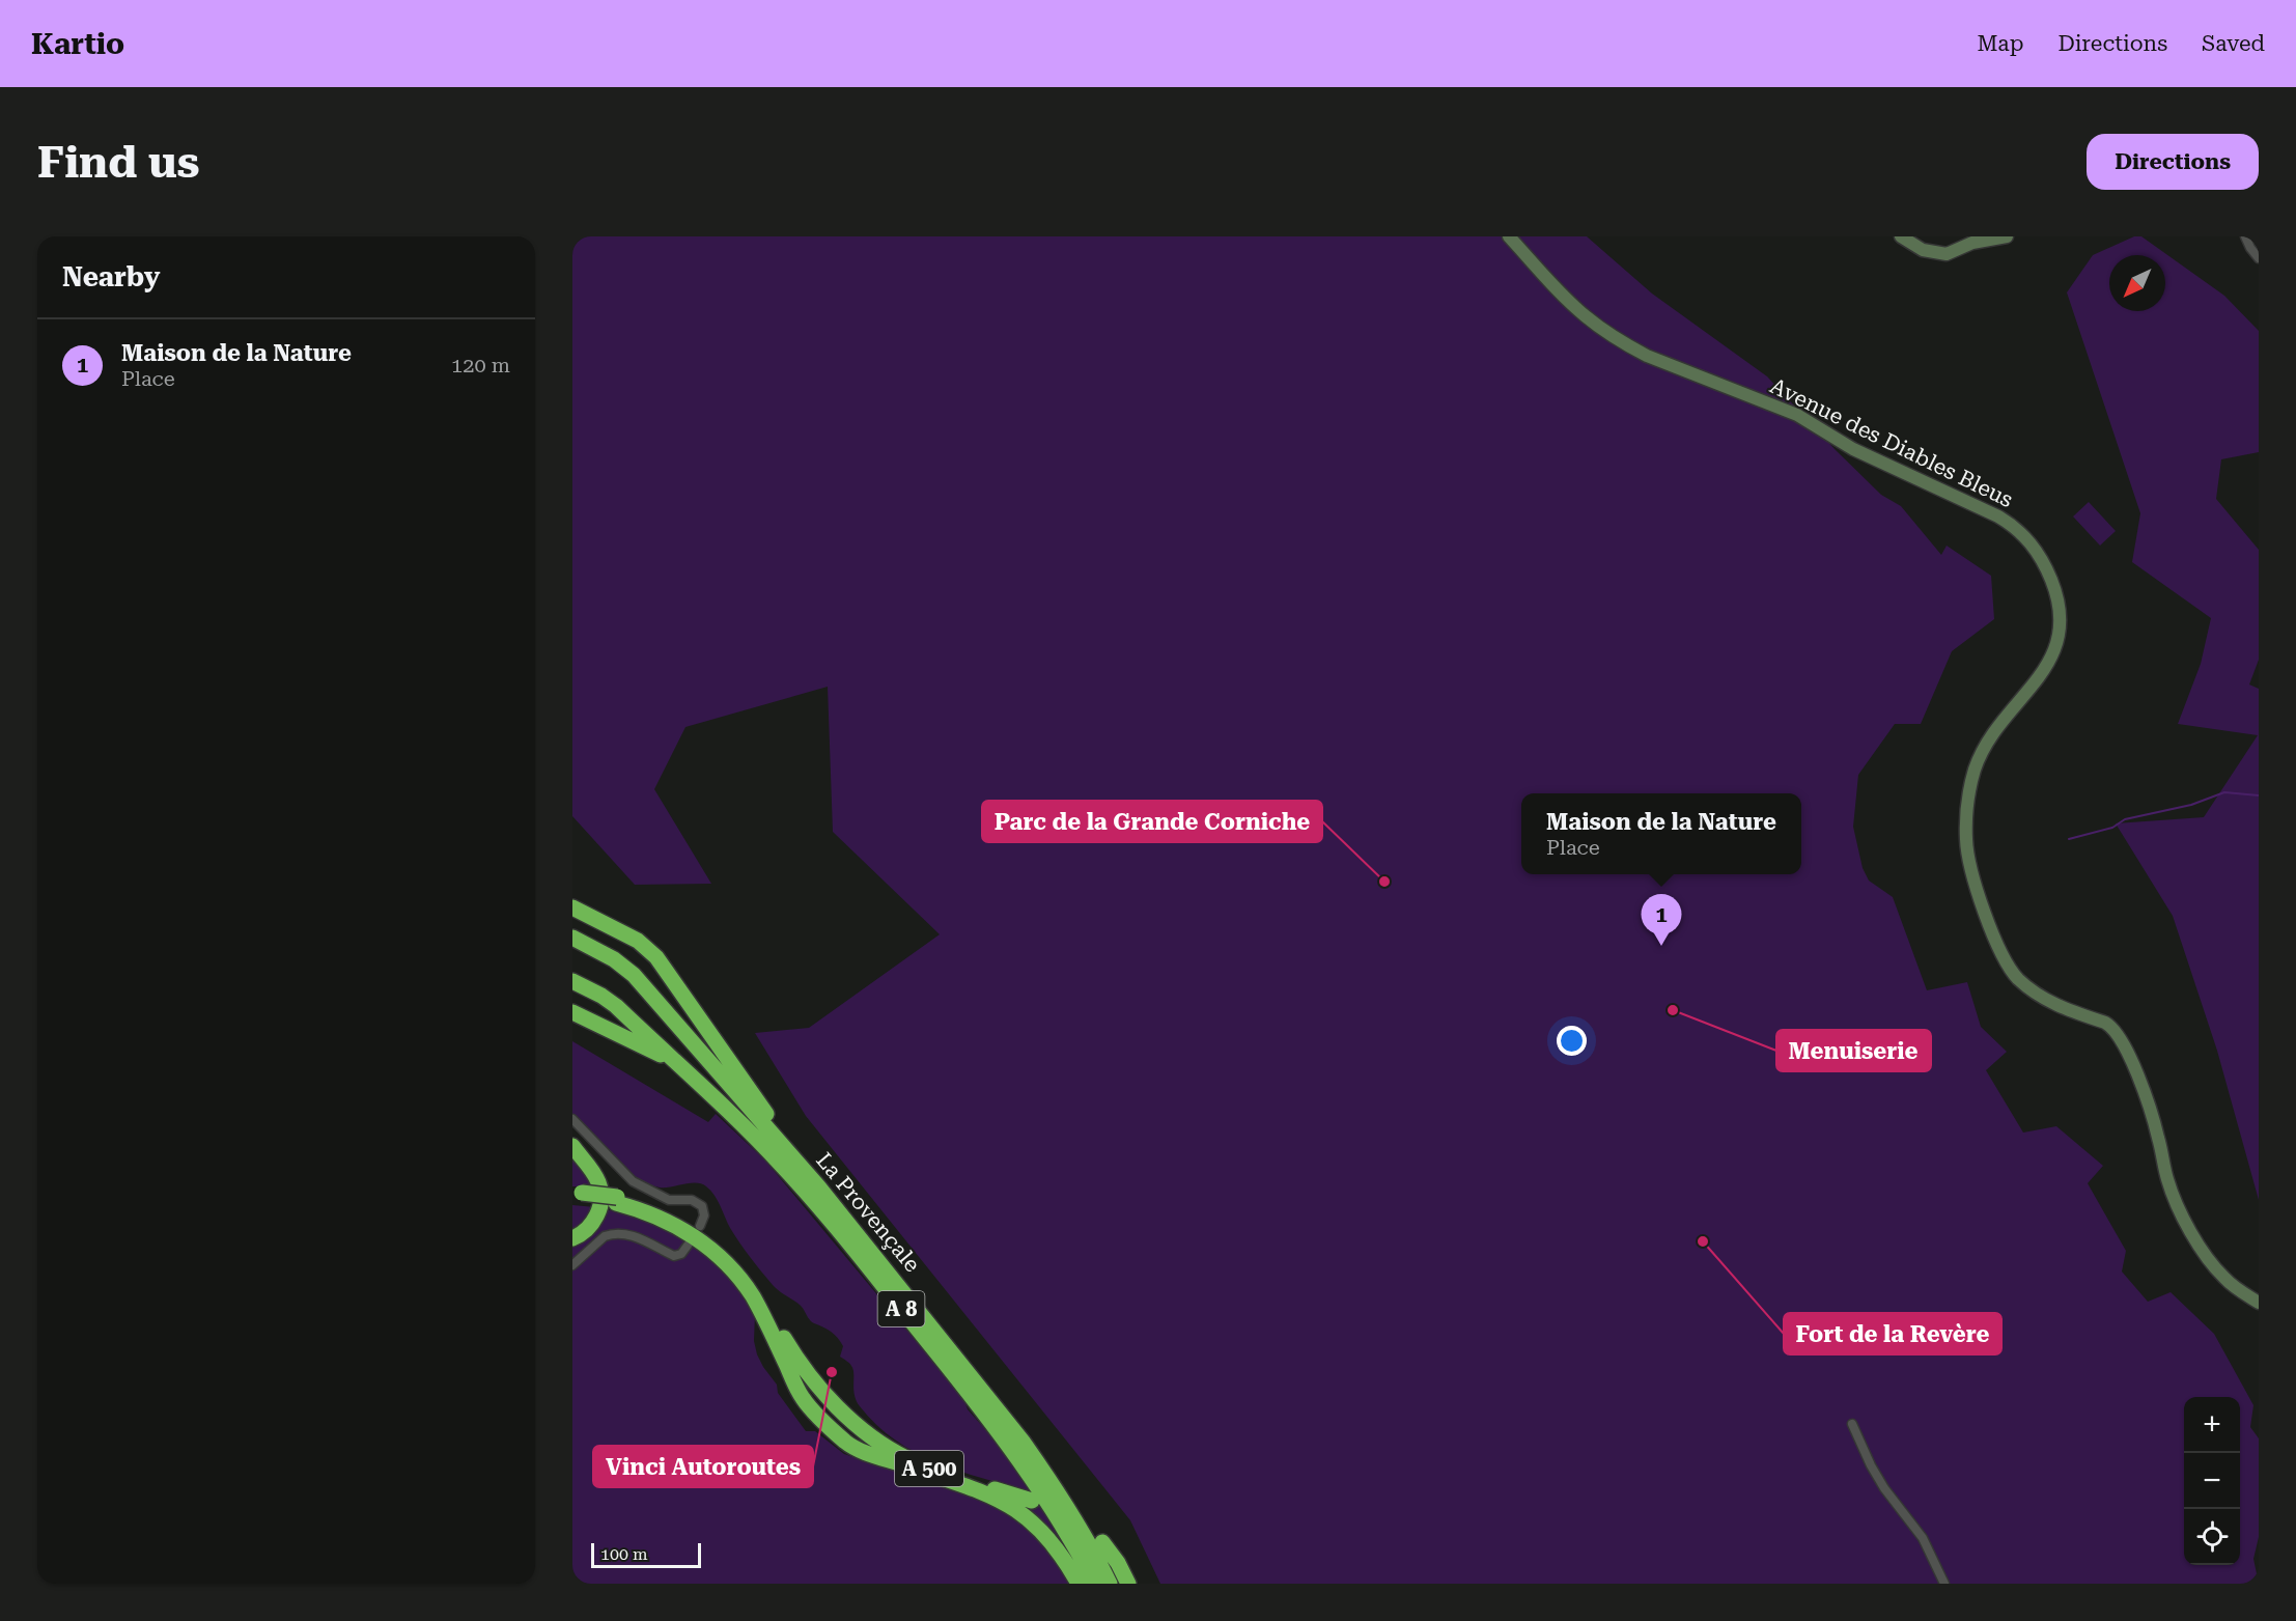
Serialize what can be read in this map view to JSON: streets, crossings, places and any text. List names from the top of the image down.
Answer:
{
  "streets": {
    "highway": ["La Provençale", "A 8", "A 500"],
    "main road": ["Avenue des Diables Bleus"]
  },
  "places": [
    "Parc de la Grande Corniche",
    "Menuiserie",
    "Fort de la Revère",
    "Vinci Autoroutes"
  ],
  "scale_bar": "100 m",
  "north": "bottom left",
  "page": {
    "header": "Kartio",
    "nav": ["Map", "Directions", "Saved"],
    "buttons": "Directions",
    "title": "Find us",
    "heading": "Nearby",
    "list": [
      {
        "mark": "1",
        "name": "Maison de la Nature",
        "note": "Place",
        "value": "120 m"
      }
    ],
    "popup": ["Maison de la Nature", "Place"],
    "pins": "1",
    "map_buttons": ["+", "−"],
    "scale": "100 m"
  }
}
